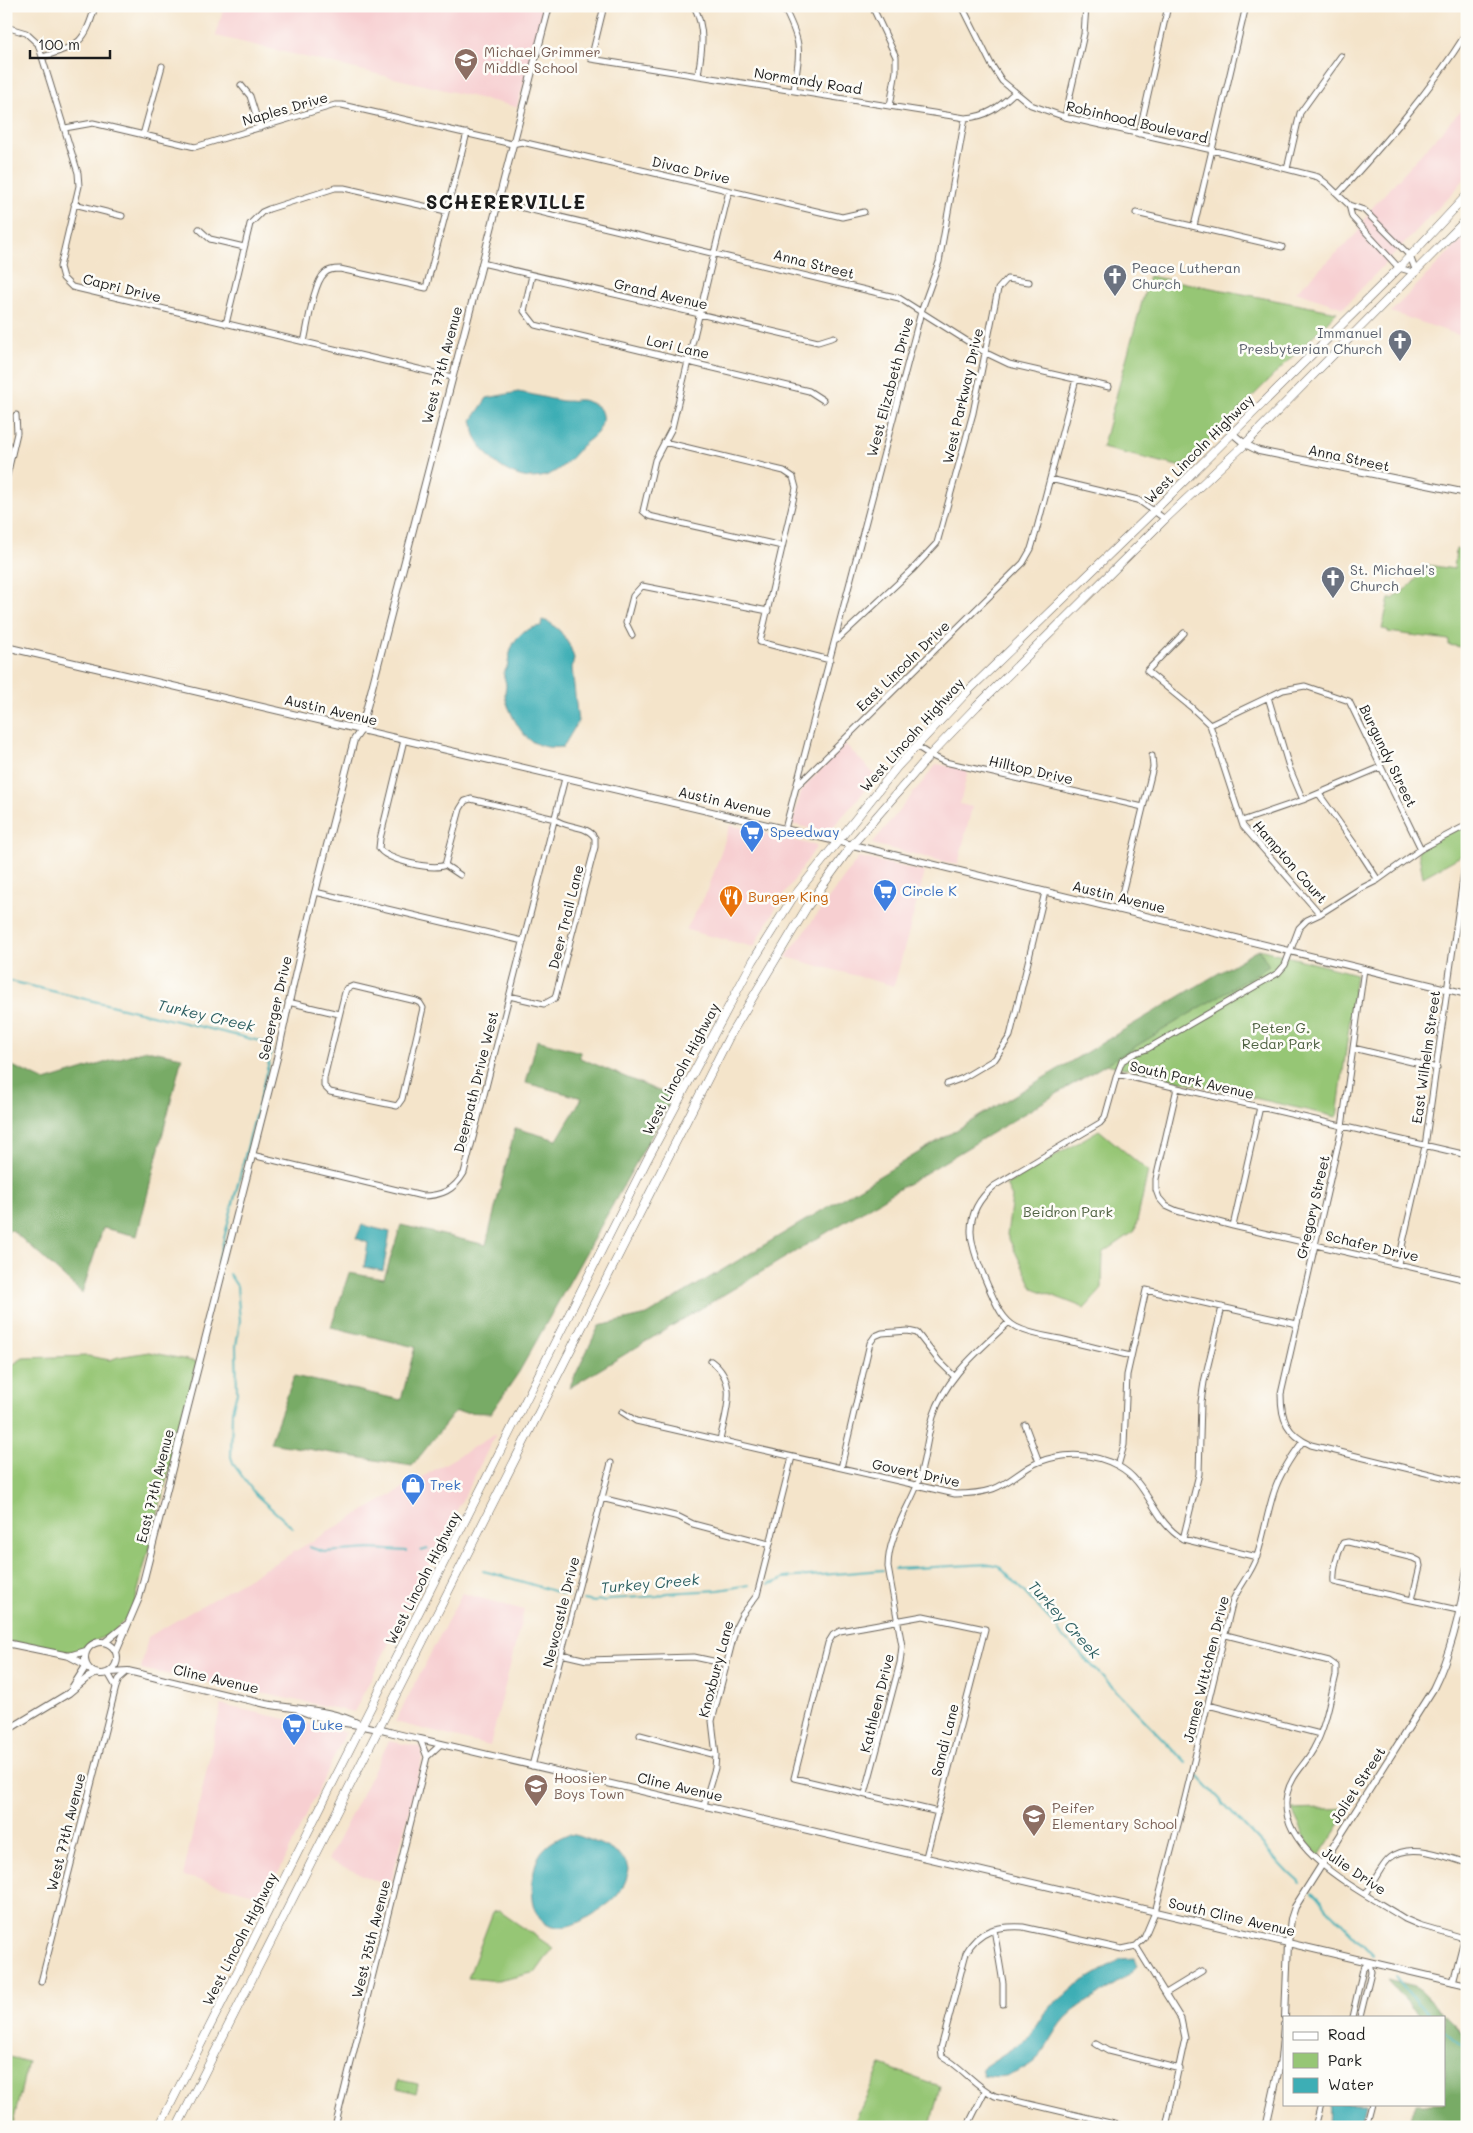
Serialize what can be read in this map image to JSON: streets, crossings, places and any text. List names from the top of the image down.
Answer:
{
  "streets": {
    "main road": ["West Lincoln Highway"],
    "street": [
      "Normandy Road",
      "Naples Drive",
      "Robinhood Boulevard",
      "Divac Drive",
      "Anna Street",
      "Capri Drive",
      "Grand Avenue",
      "Lori Lane",
      "West 77th Avenue",
      "West Elizabeth Drive",
      "West Parkway Drive",
      "East Lincoln Drive",
      "Austin Avenue",
      "Burgundy Street",
      "Hilltop Drive",
      "Hampton Court",
      "Deer Trail Lane",
      "Seberger Drive",
      "East Wilhelm Street",
      "South Park Avenue",
      "Deerpath Drive West",
      "Gregory Street",
      "Schafer Drive",
      "Govert Drive",
      "East 77th Avenue",
      "Newcastle Drive",
      "Knoxbury Lane",
      "James Wittchen Drive",
      "Cline Avenue",
      "Kathleen Drive",
      "Sandi Lane",
      "Joliet Street",
      "Julie Drive",
      "South Cline Avenue",
      "West 75th Avenue"
    ]
  },
  "crossings": [
    ["Normandy Road", "Robinhood Boulevard"],
    ["Normandy Road", "West Elizabeth Drive"],
    ["Naples Drive", "Divac Drive"],
    ["Naples Drive", "Capri Drive"],
    ["Naples Drive", "West 77th Avenue"],
    ["Robinhood Boulevard", "West Lincoln Highway"],
    ["Divac Drive", "West 77th Avenue"],
    ["Anna Street", "West 77th Avenue"],
    ["Anna Street", "West Elizabeth Drive"],
    ["Anna Street", "West Parkway Drive"],
    ["Anna Street", "West Lincoln Highway"],
    ["Capri Drive", "West 77th Avenue"],
    ["Grand Avenue", "Lori Lane"],
    ["Grand Avenue", "West 77th Avenue"],
    ["West 77th Avenue", "Austin Avenue"],
    ["West 77th Avenue", "Seberger Drive"],
    ["West 77th Avenue", "Cline Avenue"],
    ["West Elizabeth Drive", "West Parkway Drive"],
    ["West Elizabeth Drive", "East Lincoln Drive"],
    ["West Elizabeth Drive", "Austin Avenue"],
    ["West Lincoln Highway", "Austin Avenue"],
    ["West Lincoln Highway", "Hilltop Drive"],
    ["West Lincoln Highway", "Cline Avenue"],
    ["Austin Avenue", "Seberger Drive"],
    ["Austin Avenue", "East Wilhelm Street"],
    ["Austin Avenue", "Deerpath Drive West"],
    ["Austin Avenue", "Gregory Street"],
    ["Burgundy Street", "Hampton Court"],
    ["Deer Trail Lane", "Deerpath Drive West"],
    ["Seberger Drive", "Deerpath Drive West"],
    ["Seberger Drive", "East 77th Avenue"],
    ["East Wilhelm Street", "South Park Avenue"],
    ["East Wilhelm Street", "Schafer Drive"],
    ["South Park Avenue", "Gregory Street"],
    ["South Park Avenue", "Schafer Drive"],
    ["South Park Avenue", "Kathleen Drive"],
    ["Gregory Street", "Schafer Drive"],
    ["Gregory Street", "James Wittchen Drive"],
    ["Govert Drive", "Knoxbury Lane"],
    ["Govert Drive", "James Wittchen Drive"],
    ["Govert Drive", "Kathleen Drive"],
    ["East 77th Avenue", "Cline Avenue"],
    ["Newcastle Drive", "Cline Avenue"],
    ["Knoxbury Lane", "Cline Avenue"],
    ["James Wittchen Drive", "Julie Drive"],
    ["James Wittchen Drive", "South Cline Avenue"],
    ["Cline Avenue", "Sandi Lane"],
    ["Cline Avenue", "South Cline Avenue"],
    ["Kathleen Drive", "Sandi Lane"],
    ["Joliet Street", "Julie Drive"],
    ["Joliet Street", "South Cline Avenue"]
  ],
  "districts": ["SCHERERVILLE"],
  "water": ["Turkey Creek"],
  "parks": ["Peter G. Redar Park", "Beidron Park"],
  "places": {
    "school or university": ["Michael Grimmer Middle School", "Hoosier Boys Town", "Peifer Elementary School"],
    "church": ["Peace Lutheran Church", "Immanuel Presbyterian Church", "St. Michael's Church"],
    "supermarket": ["Speedway", "Circle K", "Luke"],
    "restaurant": ["Burger King"],
    "shop": ["Trek"]
  },
  "legend": ["Road", "Park", "Water"],
  "scale_bar": "100 m"
}
